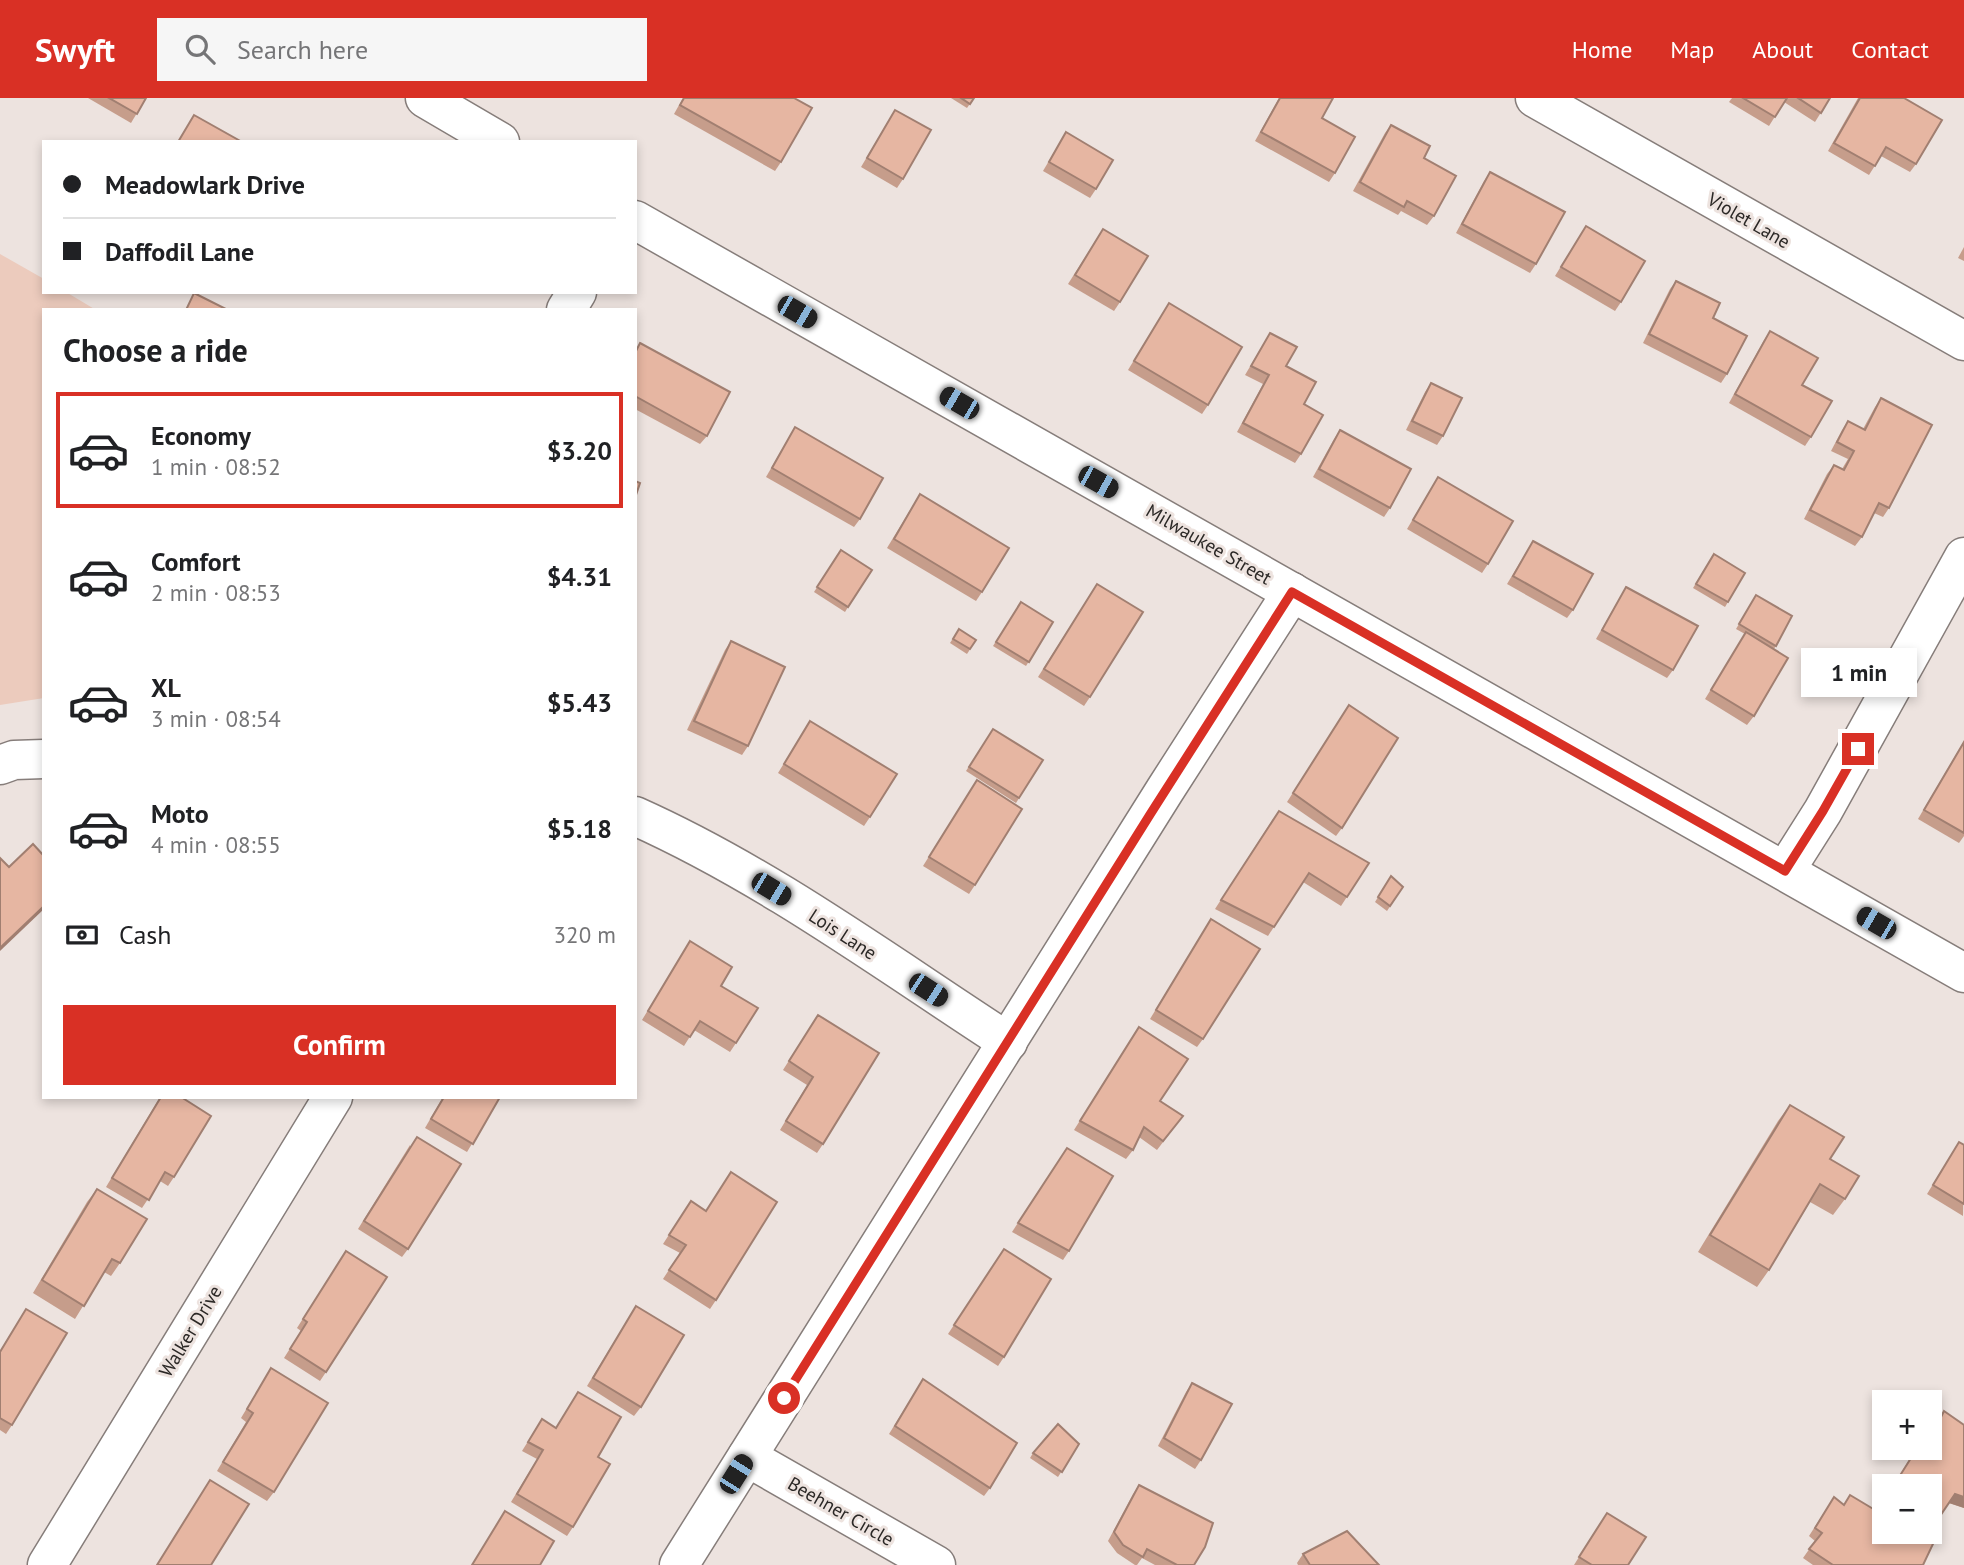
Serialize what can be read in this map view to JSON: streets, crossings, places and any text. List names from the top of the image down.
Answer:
{
  "streets": {
    "street": [
      "Violet Lane",
      "Milwaukee Street",
      "Lois Lane",
      "Walker Drive",
      "Beehner Circle"
    ]
  },
  "page": {
    "header": "Swyft",
    "search": "Search here",
    "nav": [
      "Home",
      "Map",
      "About",
      "Contact"
    ],
    "banner": ["Meadowlark Drive", "Daffodil Lane"],
    "heading": "Choose a ride",
    "list": [
      {
        "name": "Economy",
        "note": "1 min · 08:52",
        "value": "$3.20"
      },
      {
        "name": "Comfort",
        "note": "2 min · 08:53",
        "value": "$4.31"
      },
      {
        "name": "XL",
        "note": "3 min · 08:54",
        "value": "$5.43"
      },
      {
        "name": "Moto",
        "note": "4 min · 08:55",
        "value": "$5.18"
      }
    ],
    "bubble": "1 min",
    "pay": ["Cash", "320 m"],
    "buttons": "Confirm",
    "map_buttons": ["+", "−"]
  }
}
